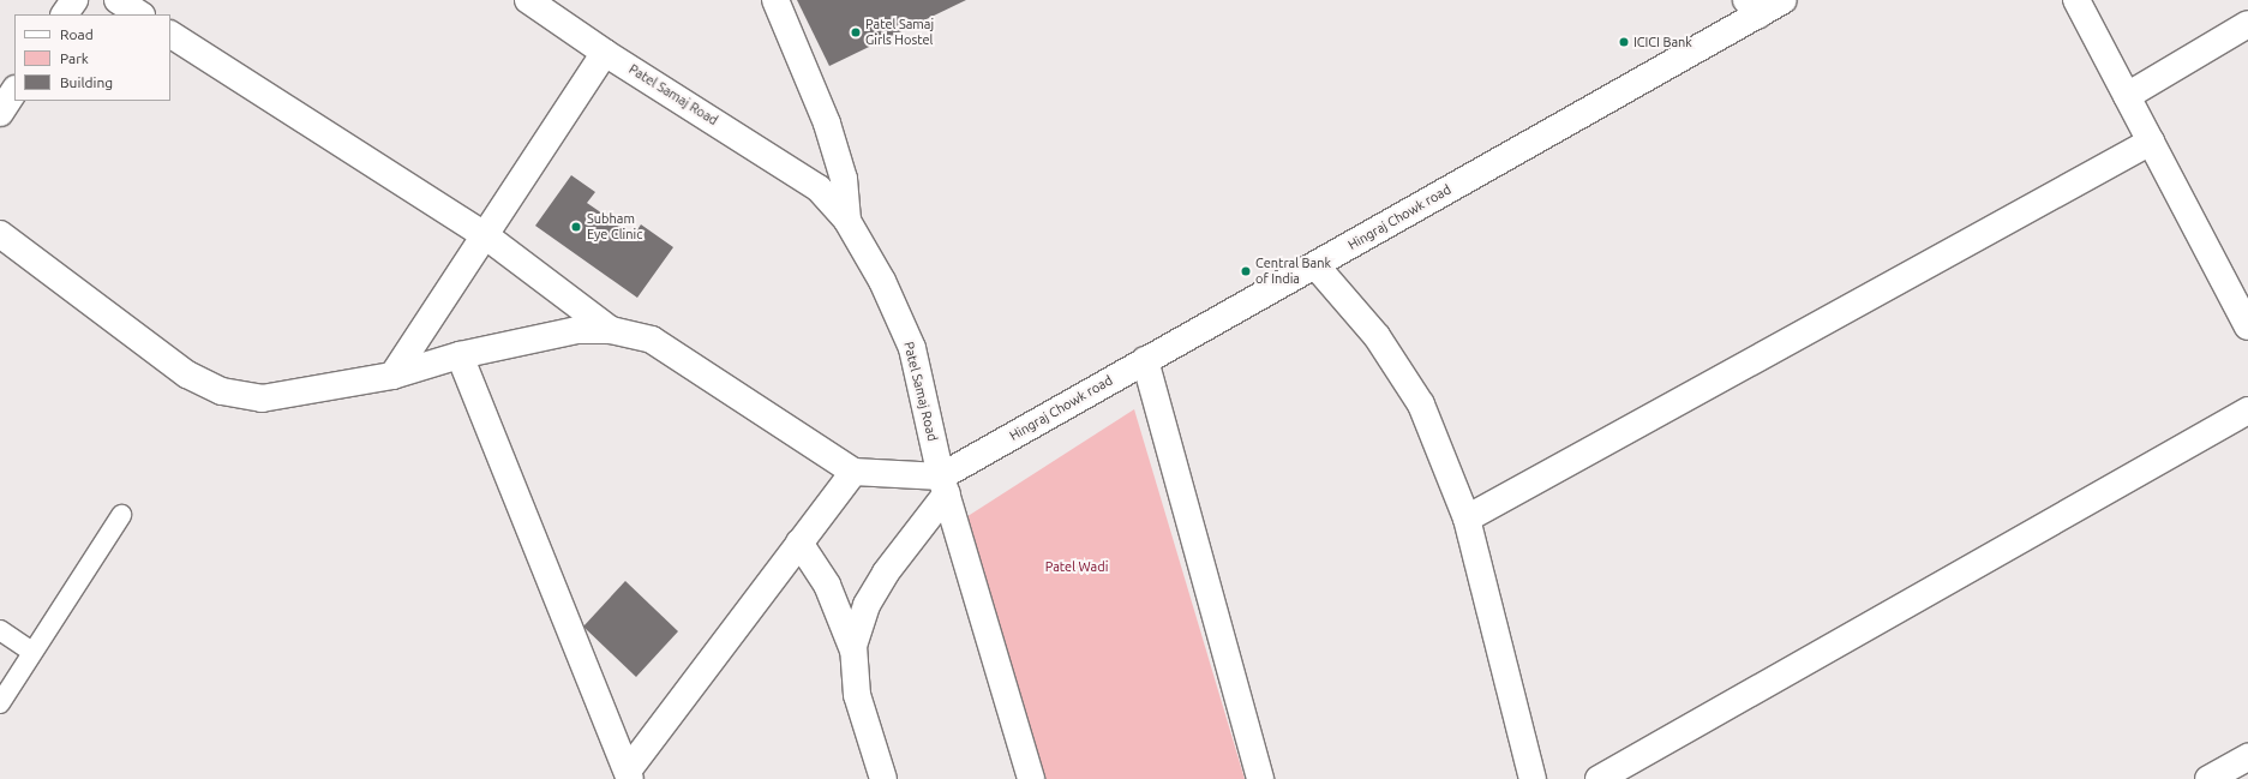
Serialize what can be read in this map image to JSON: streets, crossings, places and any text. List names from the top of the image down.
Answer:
{
  "streets": {
    "street": ["Patel Samaj Road", "Hingraj Chowk road"]
  },
  "crossings": [
    ["Patel Samaj Road", "Hingraj Chowk road"]
  ],
  "parks": ["Patel Wadi"],
  "places": [
    "Patel Samaj Girls Hostel",
    "ICICI Bank",
    "Subham Eye Clinic",
    "Central Bank of India"
  ],
  "legend": ["Road", "Park", "Building"]
}
